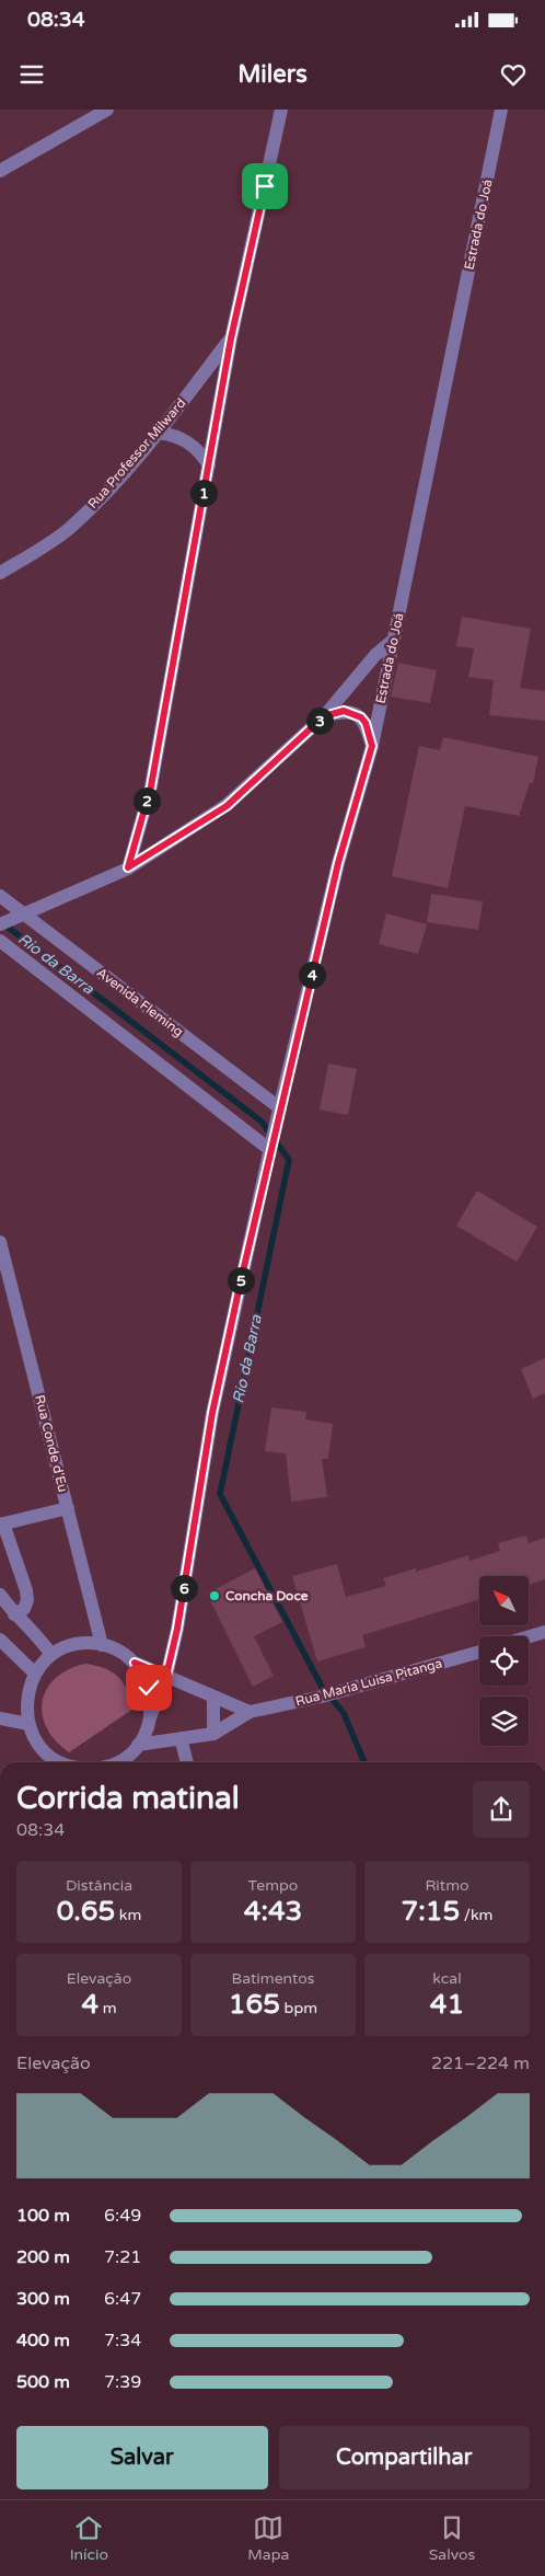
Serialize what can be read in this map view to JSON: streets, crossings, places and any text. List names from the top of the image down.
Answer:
{
  "streets": {
    "street": [
      "Estrada do Joá",
      "Rua Professor Milward",
      "Avenida Fleming",
      "Rua Conde d'Eu",
      "Rua Maria Luisa Pitanga"
    ]
  },
  "crossings": [
    ["Estrada do Joá", "Avenida Fleming"],
    ["Estrada do Joá", "Rua Maria Luisa Pitanga"]
  ],
  "water": ["Rio da Barra"],
  "places": ["Concha Doce"],
  "north": "top left",
  "page": {
    "status": "08:34",
    "header": "Milers",
    "pins": [
      "1",
      "3",
      "2",
      "4",
      "5",
      "6"
    ],
    "heading": ["Corrida matinal", "08:34"],
    "stats": [
      ["Distância", "0.65 km"],
      ["Tempo", "4:43"],
      ["Ritmo", "7:15 /km"],
      ["Elevação", "4 m"],
      ["Batimentos", "165 bpm"],
      ["kcal", "41"]
    ],
    "chart": ["Elevação", "221–224 m"],
    "list": [
      {
        "name": "100 m",
        "note": "6:49"
      },
      {
        "name": "200 m",
        "note": "7:21"
      },
      {
        "name": "300 m",
        "note": "6:47"
      },
      {
        "name": "400 m",
        "note": "7:34"
      },
      {
        "name": "500 m",
        "note": "7:39"
      }
    ],
    "buttons": ["Salvar", "Compartilhar"],
    "tabs": ["Início", "Mapa", "Salvos"]
  }
}
